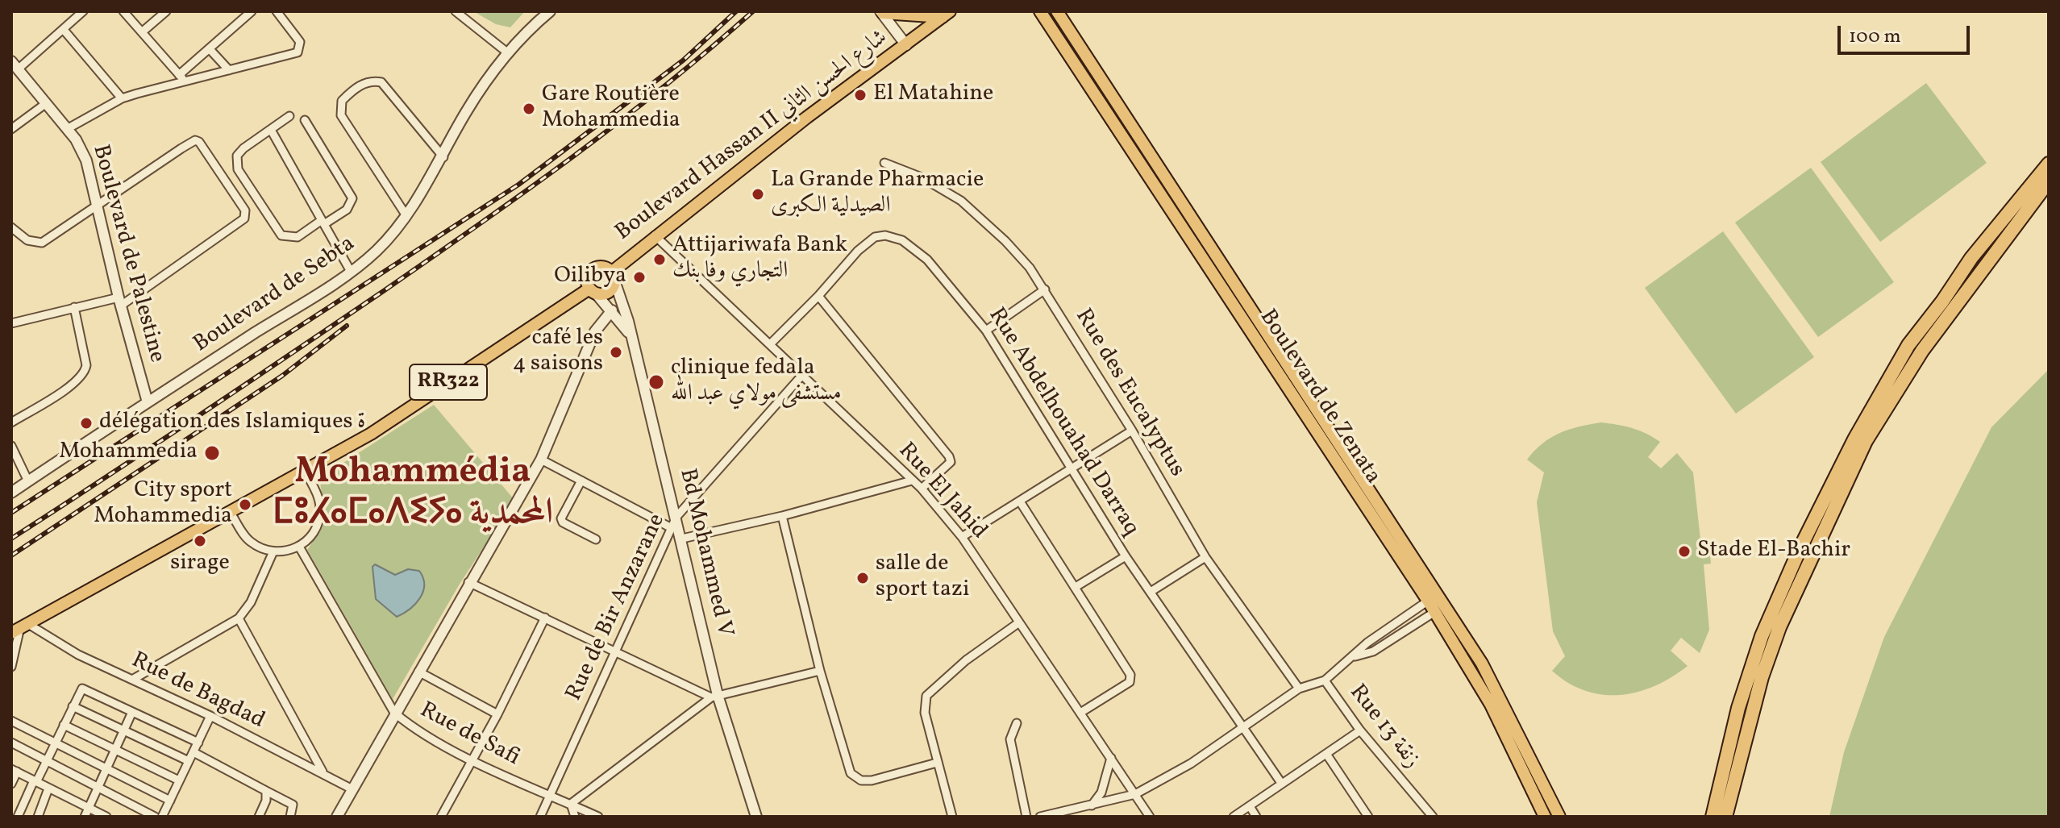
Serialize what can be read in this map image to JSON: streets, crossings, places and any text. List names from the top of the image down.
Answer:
{
  "streets": {
    "main road": ["Boulevard Hassan II شارع الحسن الثاني", "RR322", "Boulevard de Zenata"],
    "street": [
      "Boulevard de Palestine",
      "Boulevard de Sebta",
      "Rue des Eucalyptus",
      "Rue Abdelhouahad Darraq",
      "Rue El Jahid",
      "Bd Mohammed V",
      "Rue de Bir Anzarane",
      "Rue de Bagdad",
      "Rue 13 زنقة",
      "Rue de Safi"
    ]
  },
  "crossings": [
    ["Boulevard Hassan II شارع الحسن الثاني", "RR322"],
    ["Boulevard Hassan II شارع الحسن الثاني", "Rue El Jahid"],
    ["Boulevard Hassan II شارع الحسن الثاني", "Bd Mohammed V"],
    ["Boulevard de Palestine", "Boulevard de Sebta"],
    ["RR322", "Bd Mohammed V"],
    ["RR322", "Rue de Bagdad"],
    ["Rue des Eucalyptus", "Rue 13 زنقة"],
    ["Rue Abdelhouahad Darraq", "Rue El Jahid"],
    ["Rue Abdelhouahad Darraq", "Rue 13 زنقة"],
    ["Rue El Jahid", "Rue de Bir Anzarane"],
    ["Rue El Jahid", "Rue 13 زنقة"],
    ["Bd Mohammed V", "Rue de Bir Anzarane"],
    ["Rue de Bir Anzarane", "Rue de Safi"]
  ],
  "districts": ["Mohammédia ⵎⵓⵃⴰⵎⴰⴷⵉⵢⴰ المحمدية"],
  "places": [
    "El Matahine",
    "Gare Routière Mohammedia",
    "La Grande Pharmacie الصيدلية الكبرى",
    "Attijariwafa Bank التجاري وفا بنك",
    "Oilibya",
    "café les 4 saisons",
    "clinique fedala مستشفى مولاي عبد الله",
    "délégation des Islamiques ة",
    "Mohammedia",
    "City sport Mohammedia",
    "sirage",
    "Stade El-Bachir",
    "salle de sport tazi"
  ],
  "scale_bar": "100 m"
}
